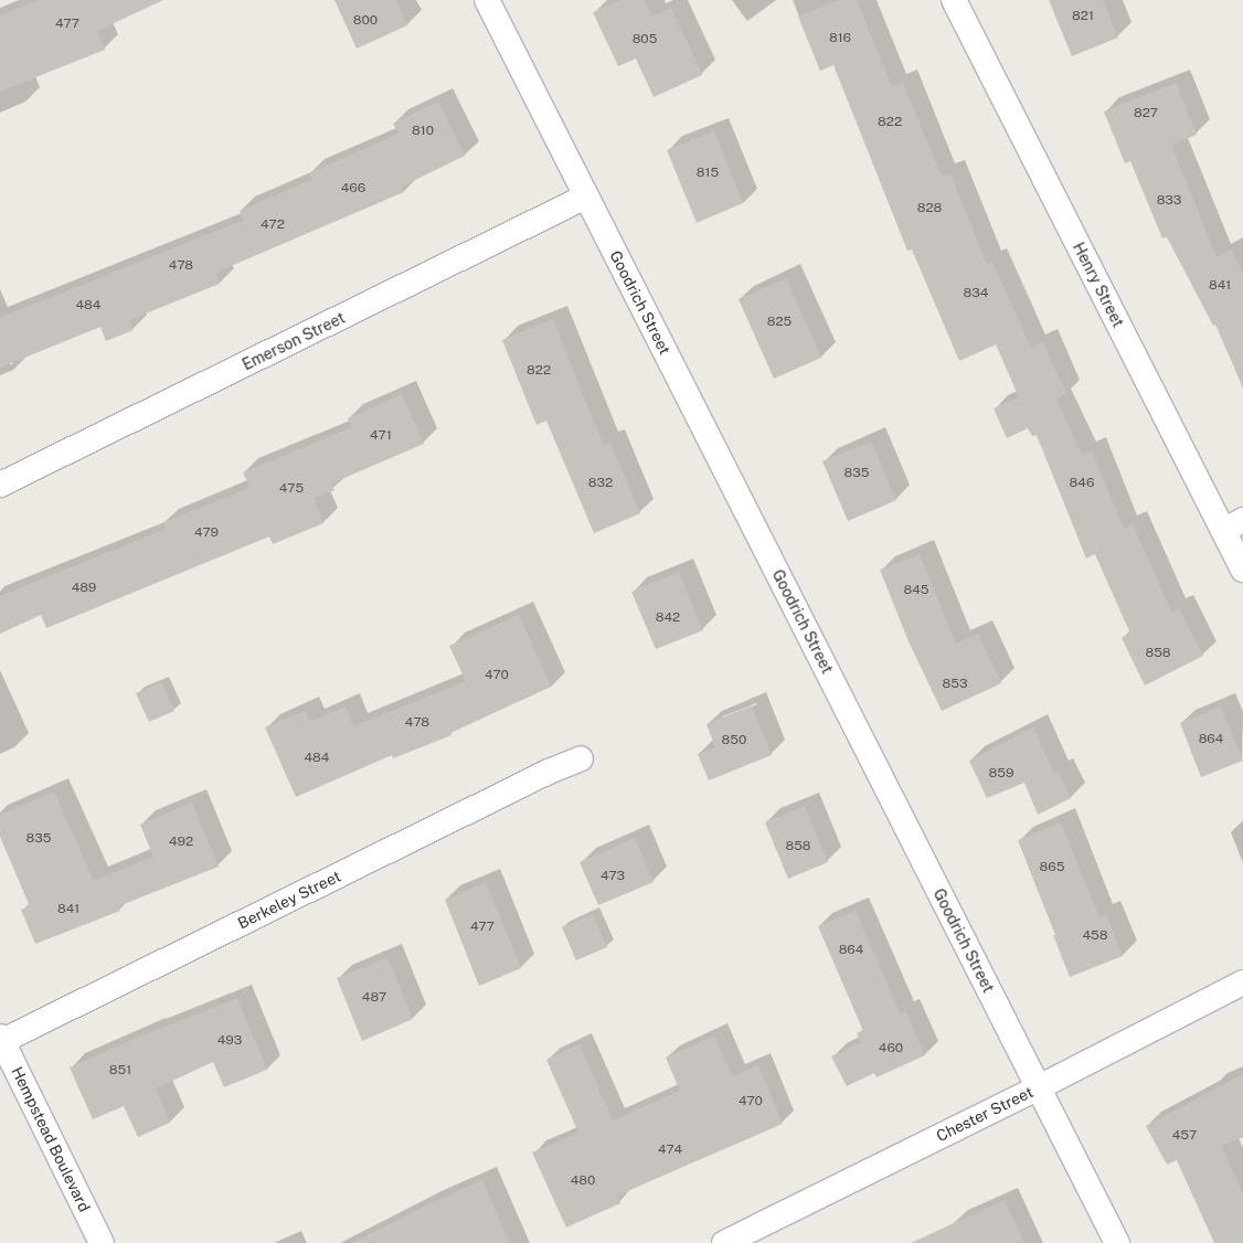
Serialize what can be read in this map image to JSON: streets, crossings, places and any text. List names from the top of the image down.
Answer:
{
  "streets": {
    "street": [
      "Henry Street",
      "Goodrich Street",
      "Emerson Street",
      "Berkeley Street",
      "Chester Street",
      "Hempstead Boulevard"
    ]
  },
  "crossings": [
    ["Goodrich Street", "Emerson Street"],
    ["Goodrich Street", "Chester Street"],
    ["Berkeley Street", "Hempstead Boulevard"]
  ],
  "house_numbers": [
    "821",
    "800",
    "477",
    "816",
    "805",
    "827",
    "822",
    "810",
    "815",
    "466",
    "833",
    "828",
    "472",
    "478",
    "841",
    "834",
    "484",
    "825",
    "822",
    "471",
    "835",
    "832",
    "846",
    "475",
    "479",
    "489",
    "845",
    "842",
    "858",
    "470",
    "853",
    "478",
    "864",
    "850",
    "484",
    "859",
    "835",
    "492",
    "858",
    "865",
    "473",
    "841",
    "477",
    "458",
    "864",
    "487",
    "493",
    "460",
    "851",
    "470",
    "457",
    "474",
    "480"
  ]
}
